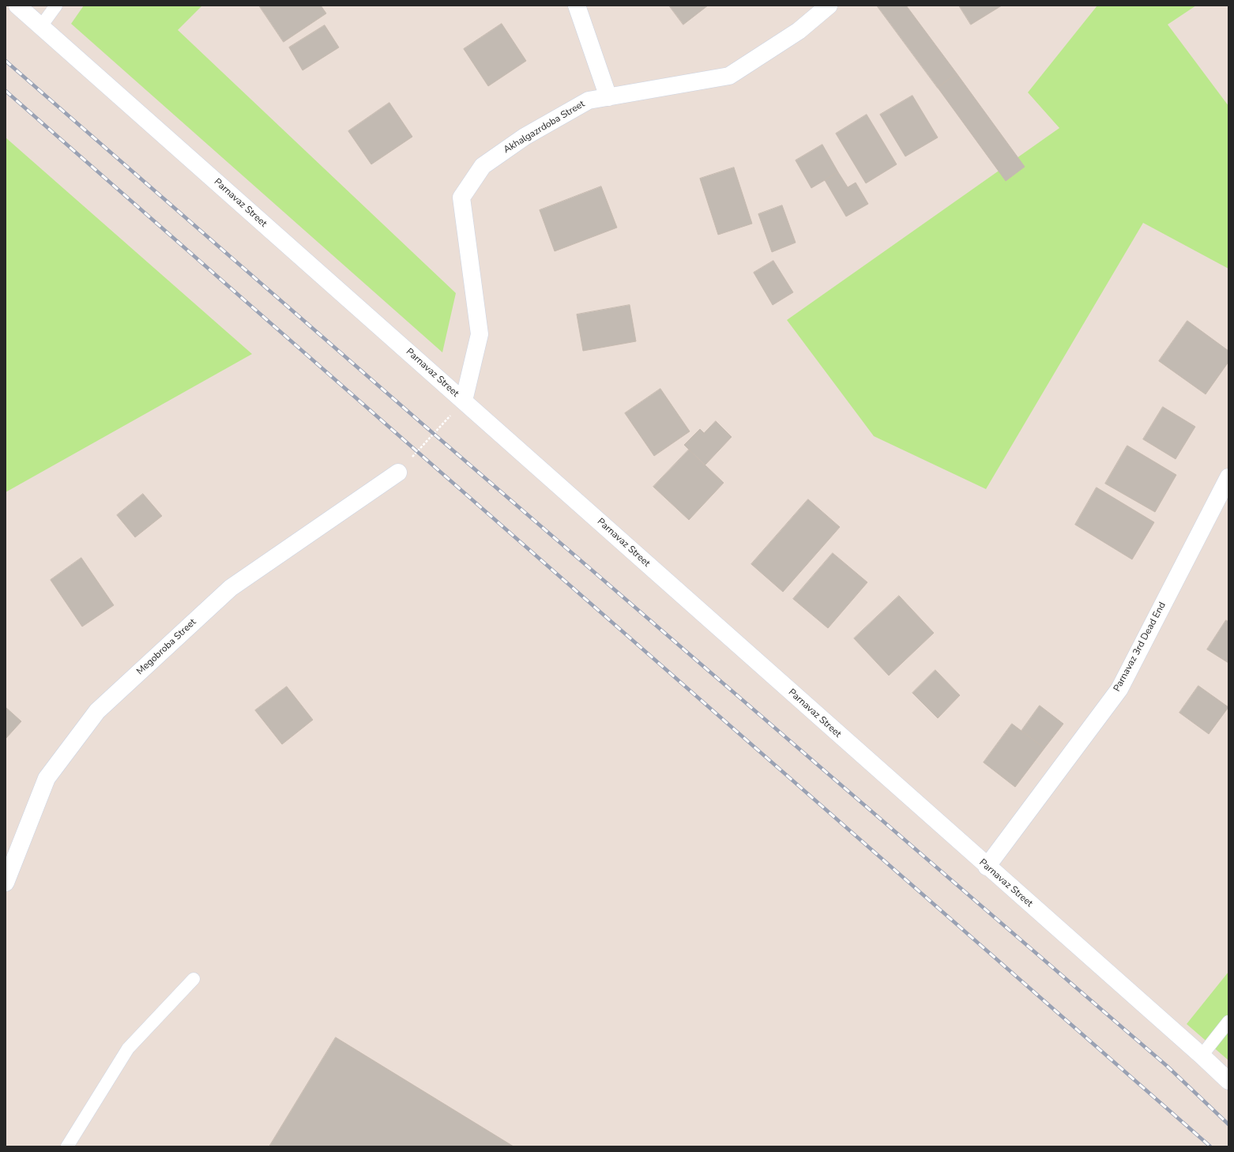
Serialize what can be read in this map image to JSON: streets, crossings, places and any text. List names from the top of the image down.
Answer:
{
  "streets": {
    "street": [
      "Akhalgazrdoba Street",
      "Parnavaz Street",
      "Megobroba Street",
      "Parnavaz 3rd Dead End"
    ]
  },
  "crossings": [
    ["Akhalgazrdoba Street", "Parnavaz Street"],
    ["Parnavaz Street", "Parnavaz 3rd Dead End"]
  ]
}
